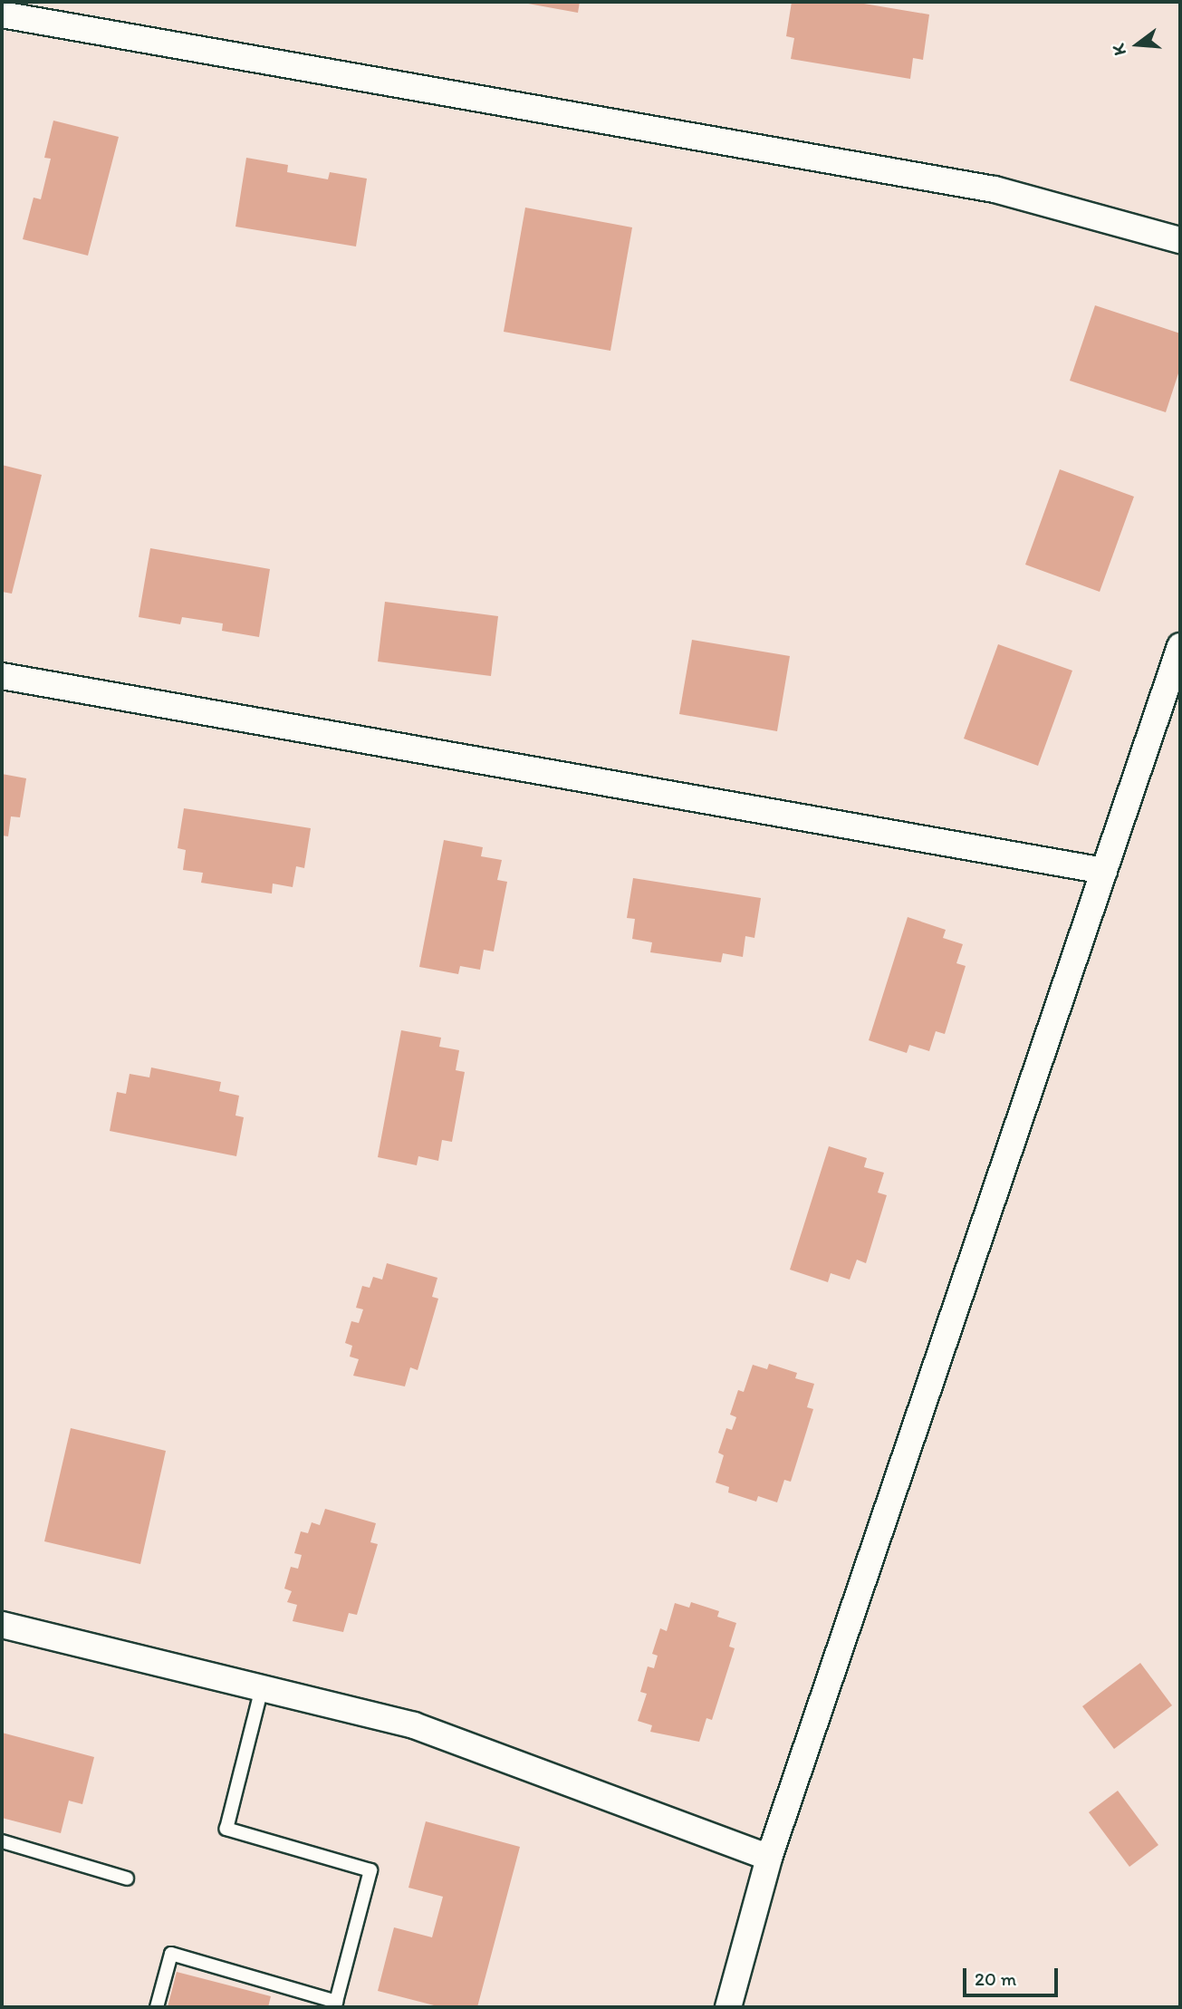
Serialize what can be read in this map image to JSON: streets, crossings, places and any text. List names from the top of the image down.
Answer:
{
  "scale_bar": "20 m",
  "north": "left"
}
